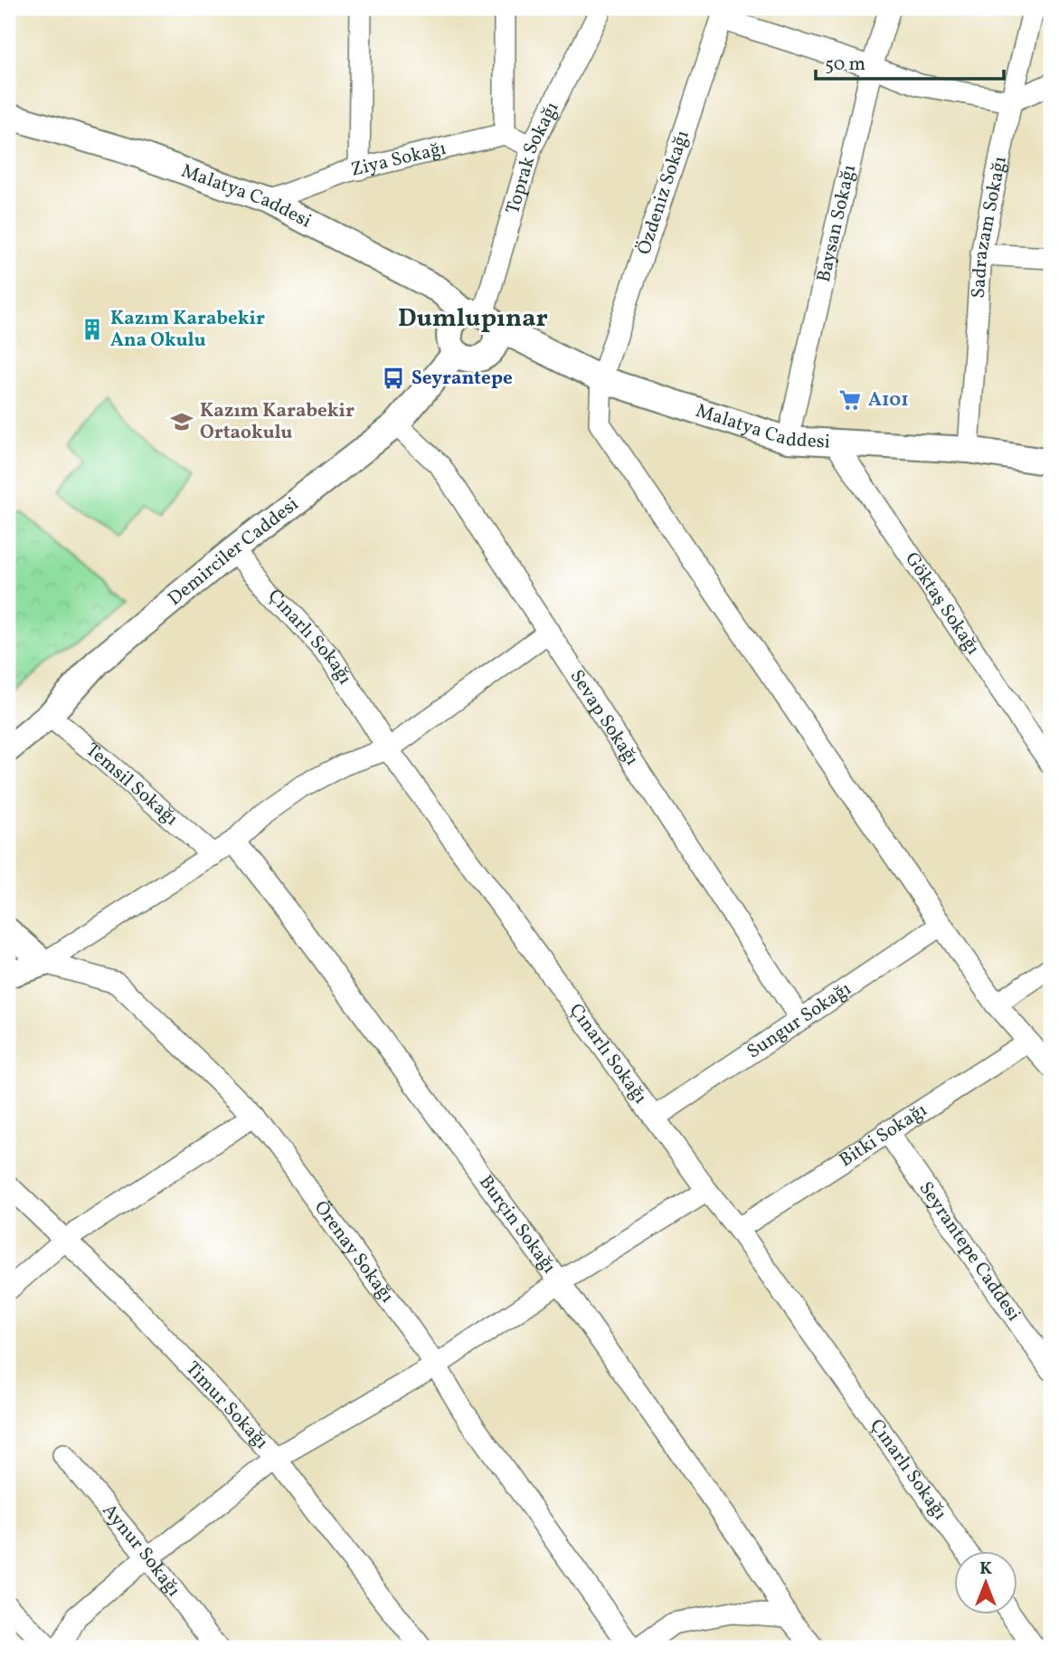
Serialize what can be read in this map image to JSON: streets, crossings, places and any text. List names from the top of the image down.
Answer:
{
  "streets": {
    "street": [
      "Toprak Sokağı",
      "Ziya Sokağı",
      "Özdeniz Sokağı",
      "Malatya Caddesi",
      "Baysan Sokağı",
      "Sadrazam Sokağı",
      "Demirciler Caddesi",
      "Göktaş Sokağı",
      "Çınarlı Sokağı",
      "Sevap Sokağı",
      "Temsil Sokağı",
      "Sungur Sokağı",
      "Bitki Sokağı",
      "Burçin Sokağı",
      "Seyrantepe Caddesi",
      "Örenay Sokağı",
      "Timur Sokağı",
      "Aynur Sokağı"
    ]
  },
  "crossings": [
    ["Toprak Sokağı", "Malatya Caddesi"],
    ["Toprak Sokağı", "Demirciler Caddesi"],
    ["Ziya Sokağı", "Malatya Caddesi"],
    ["Özdeniz Sokağı", "Malatya Caddesi"],
    ["Özdeniz Sokağı", "Sungur Sokağı"],
    ["Özdeniz Sokağı", "Bitki Sokağı"],
    ["Malatya Caddesi", "Baysan Sokağı"],
    ["Malatya Caddesi", "Sadrazam Sokağı"],
    ["Malatya Caddesi", "Demirciler Caddesi"],
    ["Malatya Caddesi", "Göktaş Sokağı"],
    ["Demirciler Caddesi", "Çınarlı Sokağı"],
    ["Demirciler Caddesi", "Sevap Sokağı"],
    ["Demirciler Caddesi", "Temsil Sokağı"],
    ["Çınarlı Sokağı", "Sungur Sokağı"],
    ["Çınarlı Sokağı", "Bitki Sokağı"],
    ["Sevap Sokağı", "Sungur Sokağı"],
    ["Bitki Sokağı", "Seyrantepe Caddesi"]
  ],
  "districts": ["Dumlupınar"],
  "places": {
    "building": ["Kazım Karabekir Ana Okulu"],
    "bus stop": ["Seyrantepe"],
    "supermarket": ["A101"],
    "school or university": ["Kazım Karabekir Ortaokulu"]
  },
  "scale_bar": "50 m",
  "north": "top"
}
